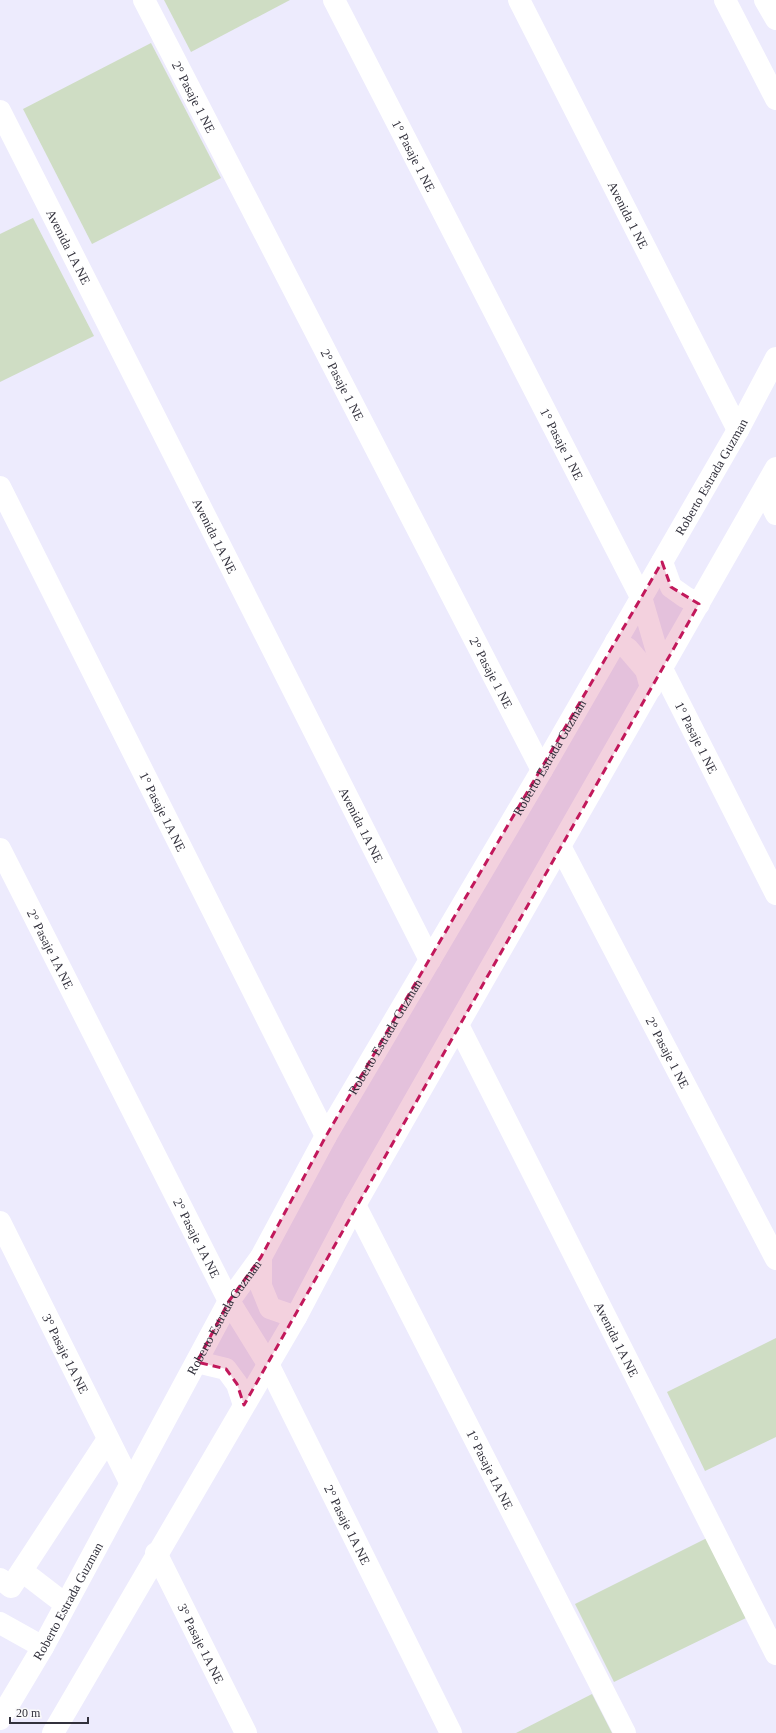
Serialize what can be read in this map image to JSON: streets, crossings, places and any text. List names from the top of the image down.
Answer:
{
  "streets": {
    "main road": [
      "2° Pasaje 1 NE",
      "1° Pasaje 1 NE",
      "Avenida 1 NE",
      "Avenida 1A NE",
      "Roberto Estrada Guzman",
      "1° Pasaje 1A NE",
      "2° Pasaje 1A NE",
      "3° Pasaje 1A NE"
    ]
  },
  "crossings": [
    ["2° Pasaje 1 NE", "Roberto Estrada Guzman"],
    ["1° Pasaje 1 NE", "Roberto Estrada Guzman"],
    ["Avenida 1 NE", "Roberto Estrada Guzman"],
    ["Avenida 1A NE", "Roberto Estrada Guzman"],
    ["Roberto Estrada Guzman", "1° Pasaje 1A NE"],
    ["Roberto Estrada Guzman", "2° Pasaje 1A NE"],
    ["Roberto Estrada Guzman", "3° Pasaje 1A NE"]
  ],
  "scale_bar": "20 m"
}
